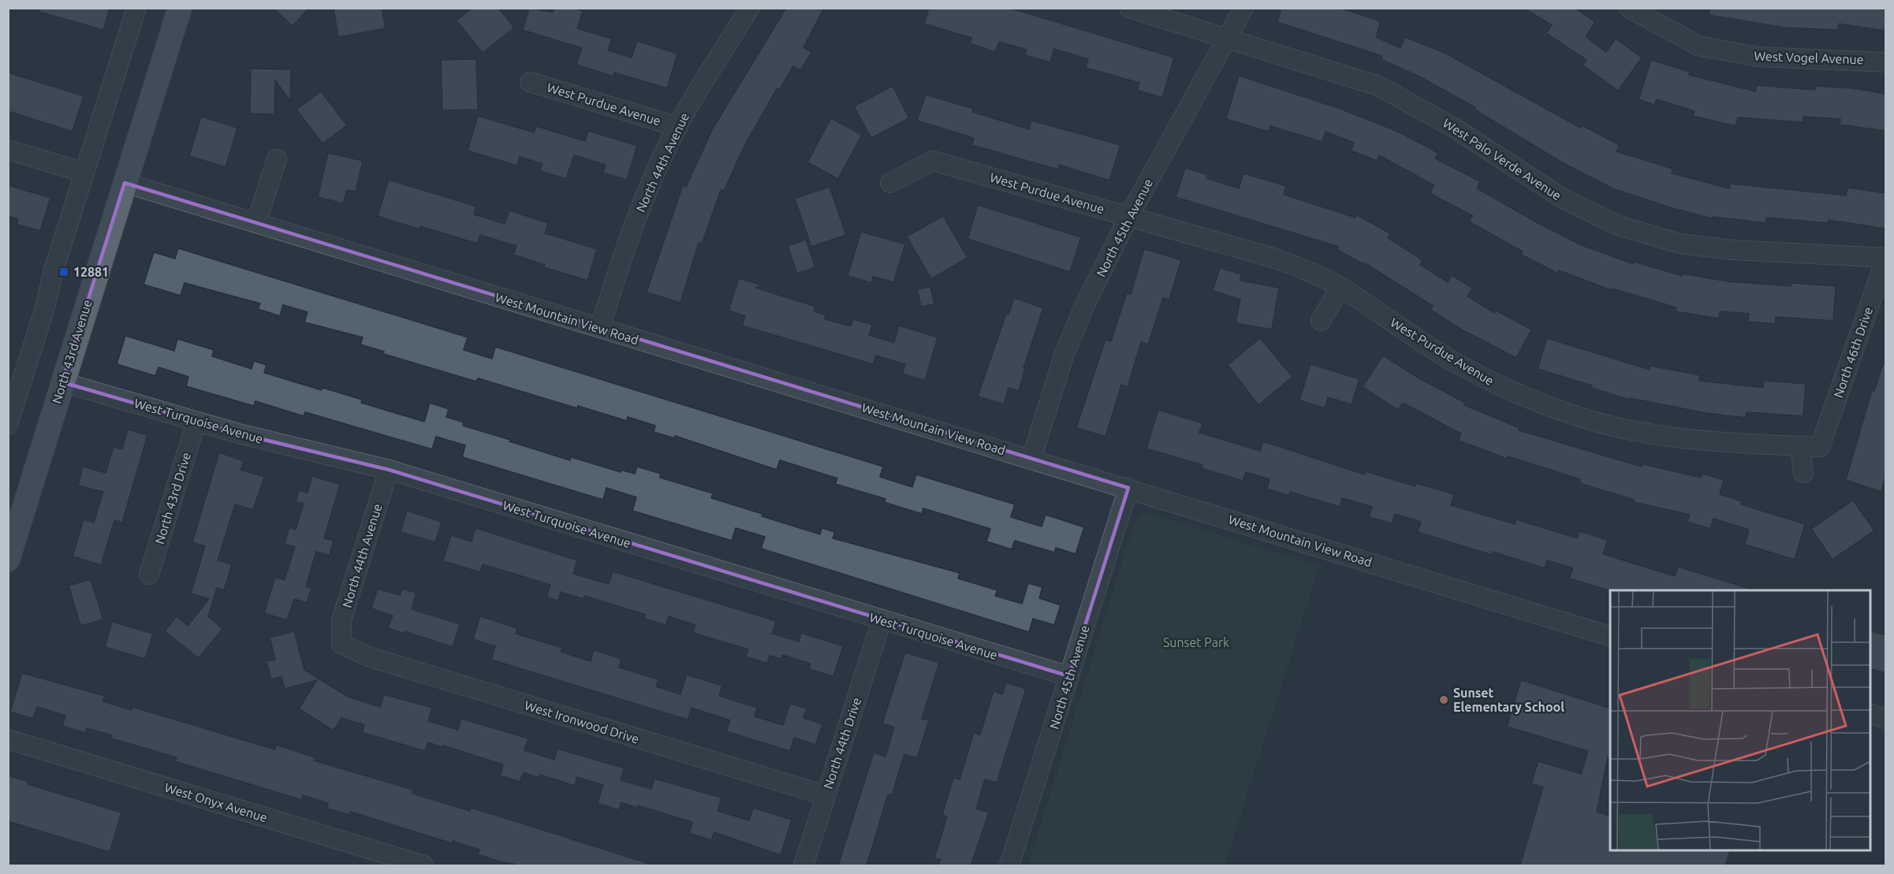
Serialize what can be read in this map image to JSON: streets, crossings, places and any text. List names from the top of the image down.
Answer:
{
  "streets": {
    "main road": ["North 43rd Avenue"],
    "street": [
      "West Vogel Avenue",
      "West Purdue Avenue",
      "West Palo Verde Avenue",
      "North 44th Avenue",
      "North 45th Avenue",
      "West Mountain View Road",
      "North 46th Drive",
      "West Turquoise Avenue",
      "North 43rd Drive",
      "West Ironwood Drive",
      "North 44th Drive",
      "West Onyx Avenue"
    ]
  },
  "crossings": [
    ["West Purdue Avenue", "North 44th Avenue"],
    ["West Purdue Avenue", "North 45th Avenue"],
    ["West Purdue Avenue", "North 46th Drive"],
    ["West Palo Verde Avenue", "North 45th Avenue"],
    ["West Palo Verde Avenue", "North 46th Drive"],
    ["North 44th Avenue", "West Mountain View Road"],
    ["North 44th Avenue", "West Turquoise Avenue"],
    ["North 44th Avenue", "West Ironwood Drive"],
    ["North 45th Avenue", "West Mountain View Road"],
    ["North 45th Avenue", "West Turquoise Avenue"],
    ["West Mountain View Road", "North 43rd Avenue"],
    ["North 43rd Avenue", "West Turquoise Avenue"],
    ["West Turquoise Avenue", "North 43rd Drive"],
    ["West Turquoise Avenue", "North 44th Drive"],
    ["West Ironwood Drive", "North 44th Drive"]
  ],
  "parks": ["Sunset Park"],
  "places": {
    "transit": ["12881"],
    "other": ["Sunset Elementary School"]
  }
}
